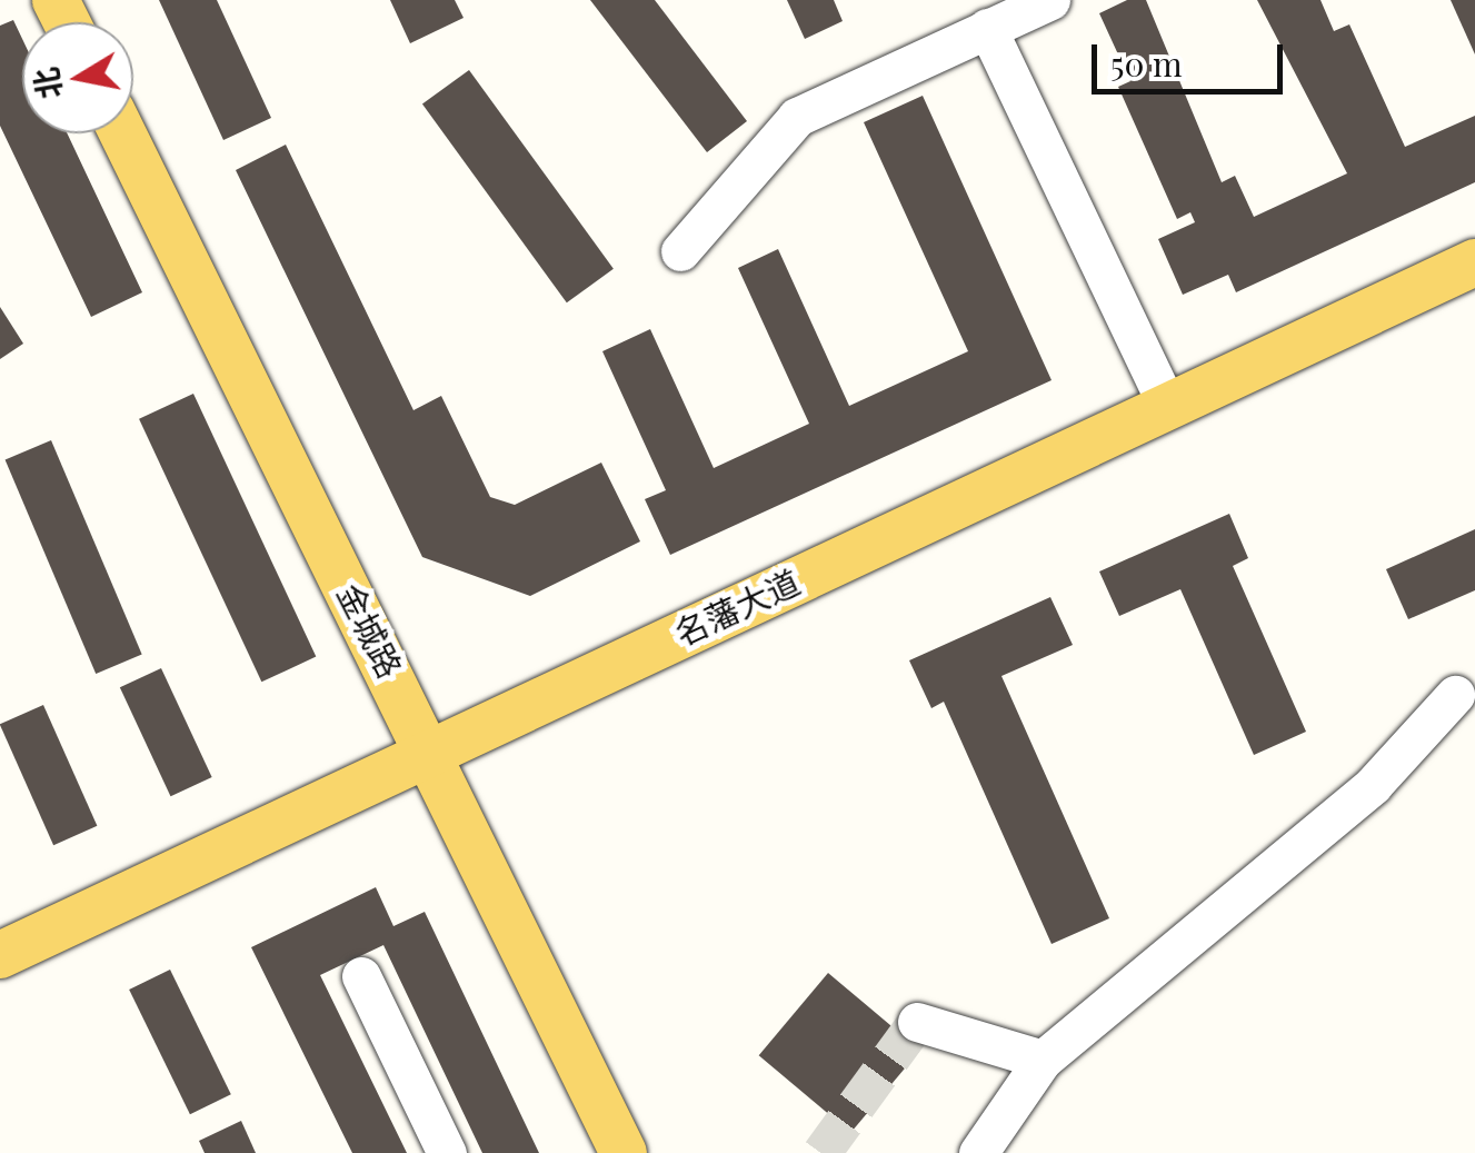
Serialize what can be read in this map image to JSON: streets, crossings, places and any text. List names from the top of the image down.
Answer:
{
  "streets": {
    "main road": ["名藩大道", "金城路"]
  },
  "crossings": [
    ["名藩大道", "金城路"]
  ],
  "scale_bar": "50 m",
  "north": "left"
}
